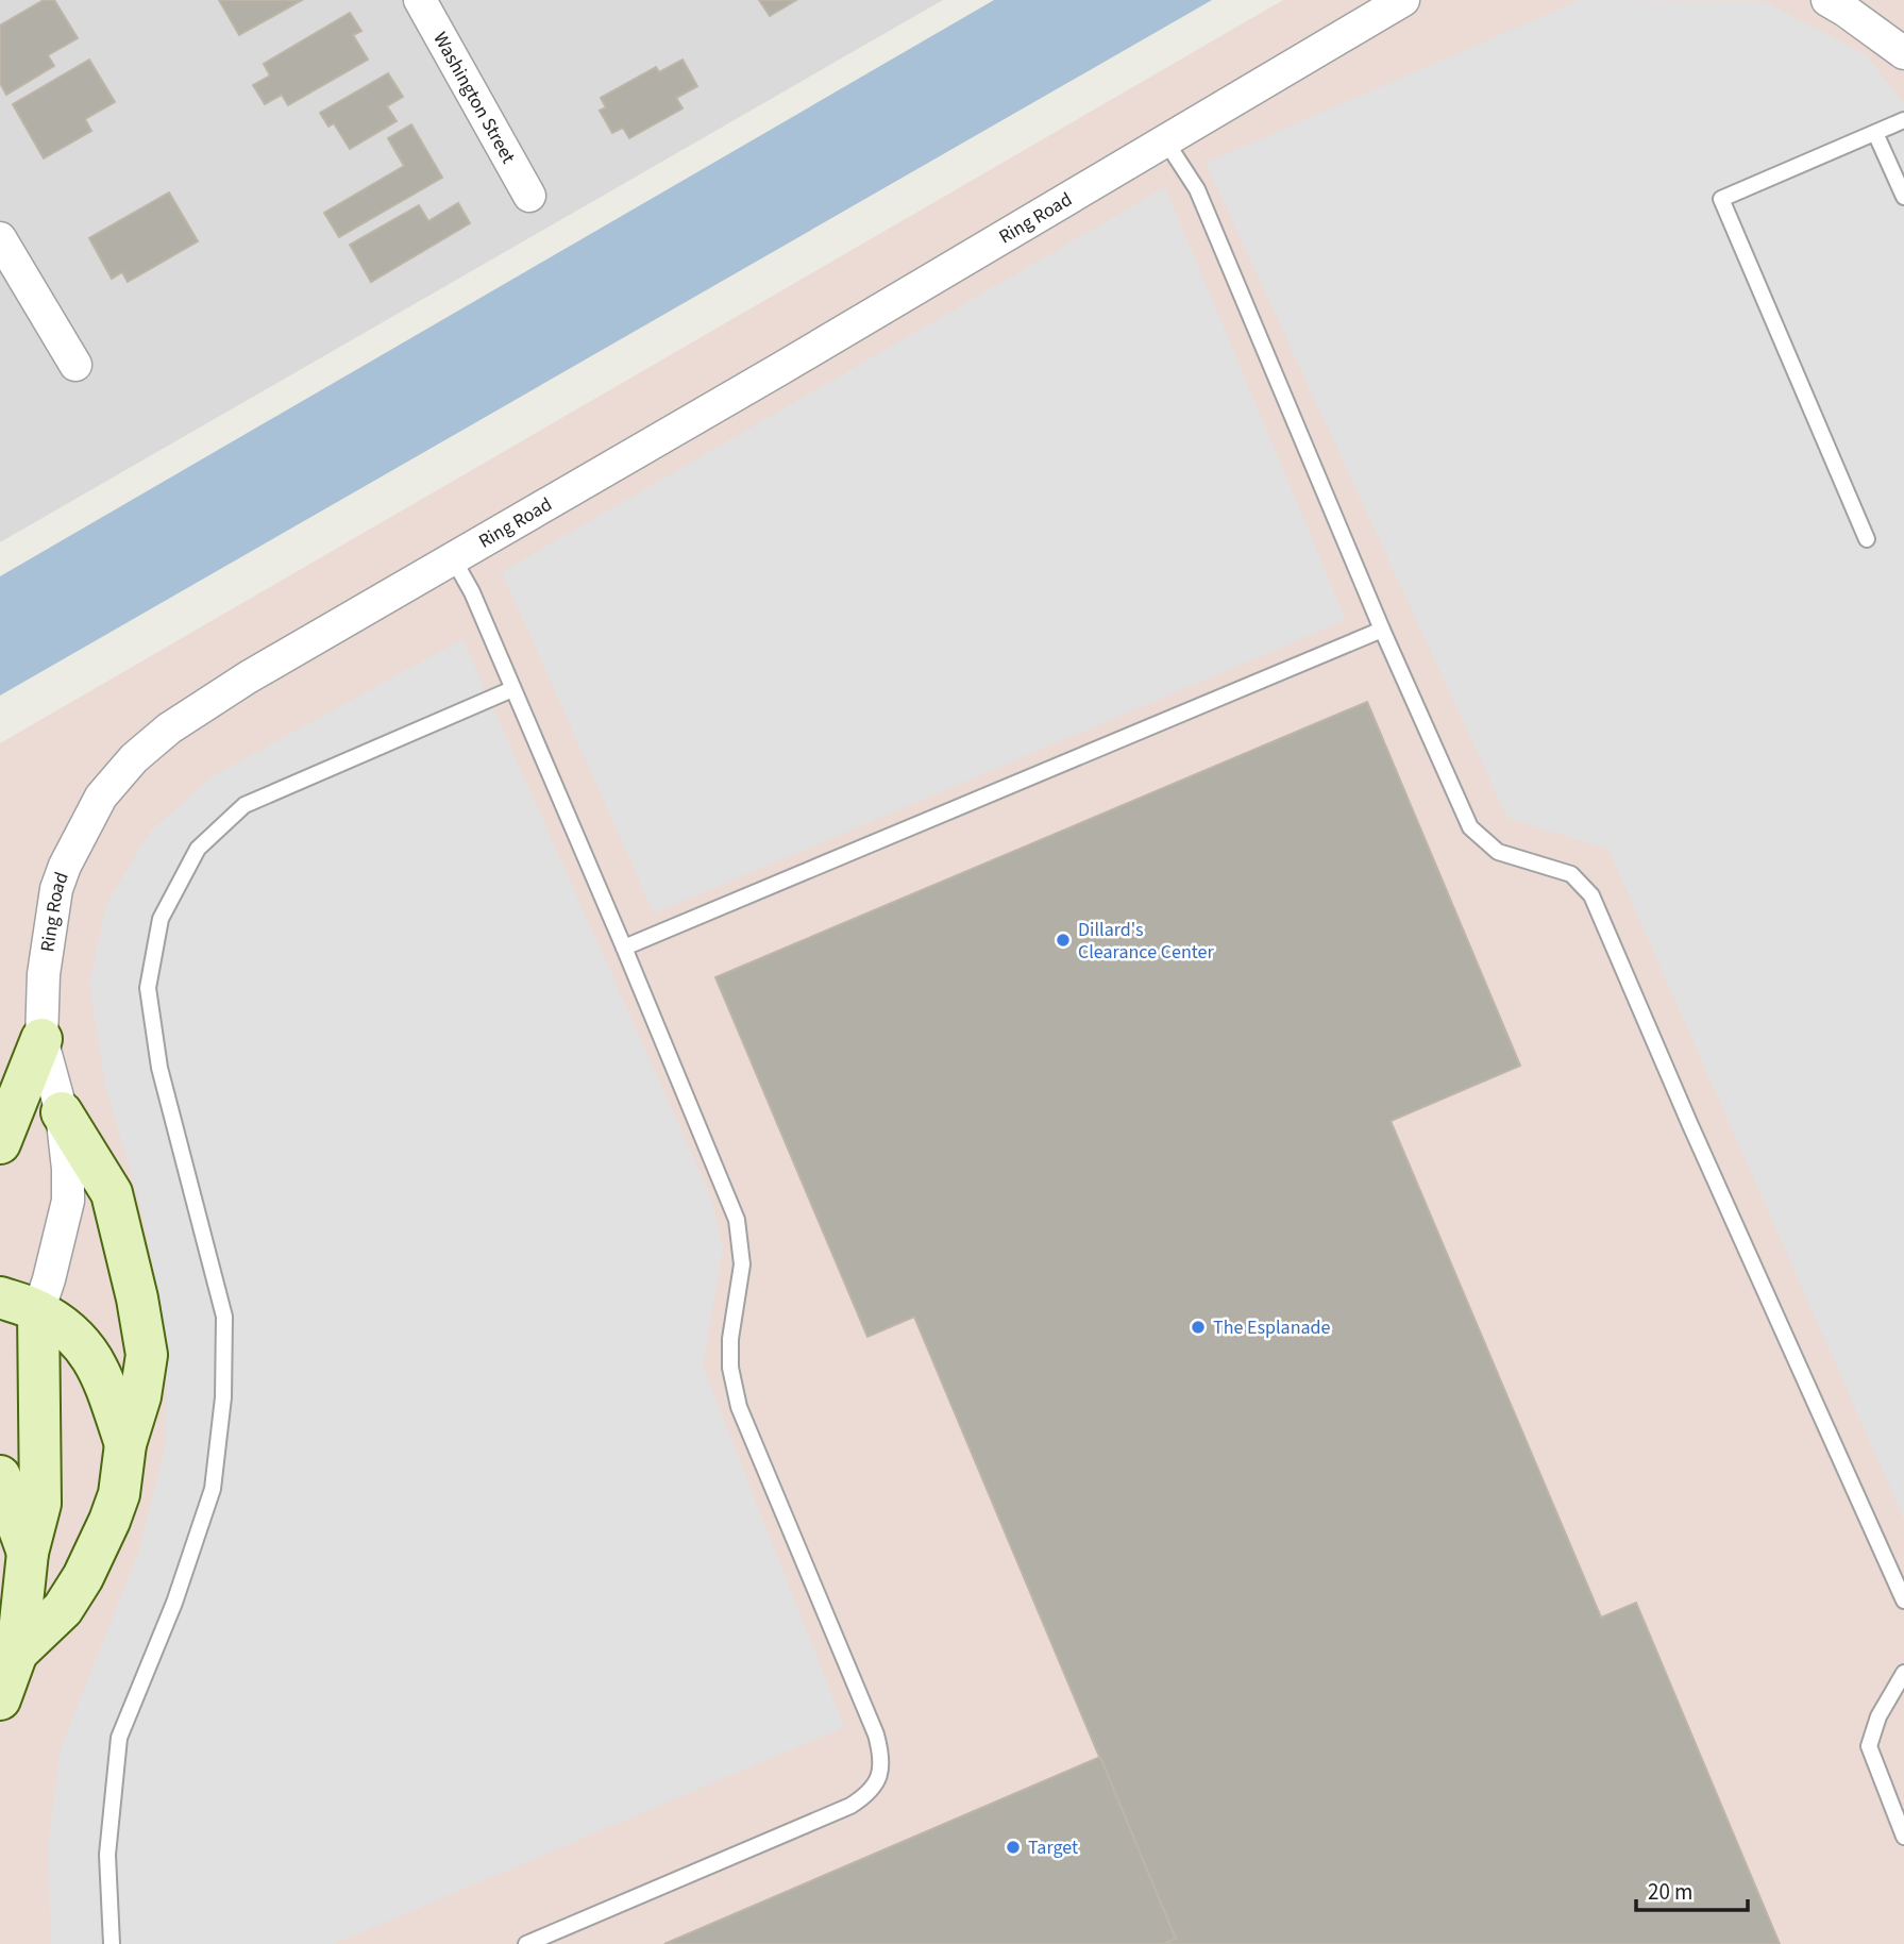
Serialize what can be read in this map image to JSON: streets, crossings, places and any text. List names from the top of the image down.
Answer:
{
  "streets": {
    "street": ["Washington Street", "Ring Road"]
  },
  "places": ["Dillard's Clearance Center", "The Esplanade", "Target"],
  "scale_bar": "20 m"
}
